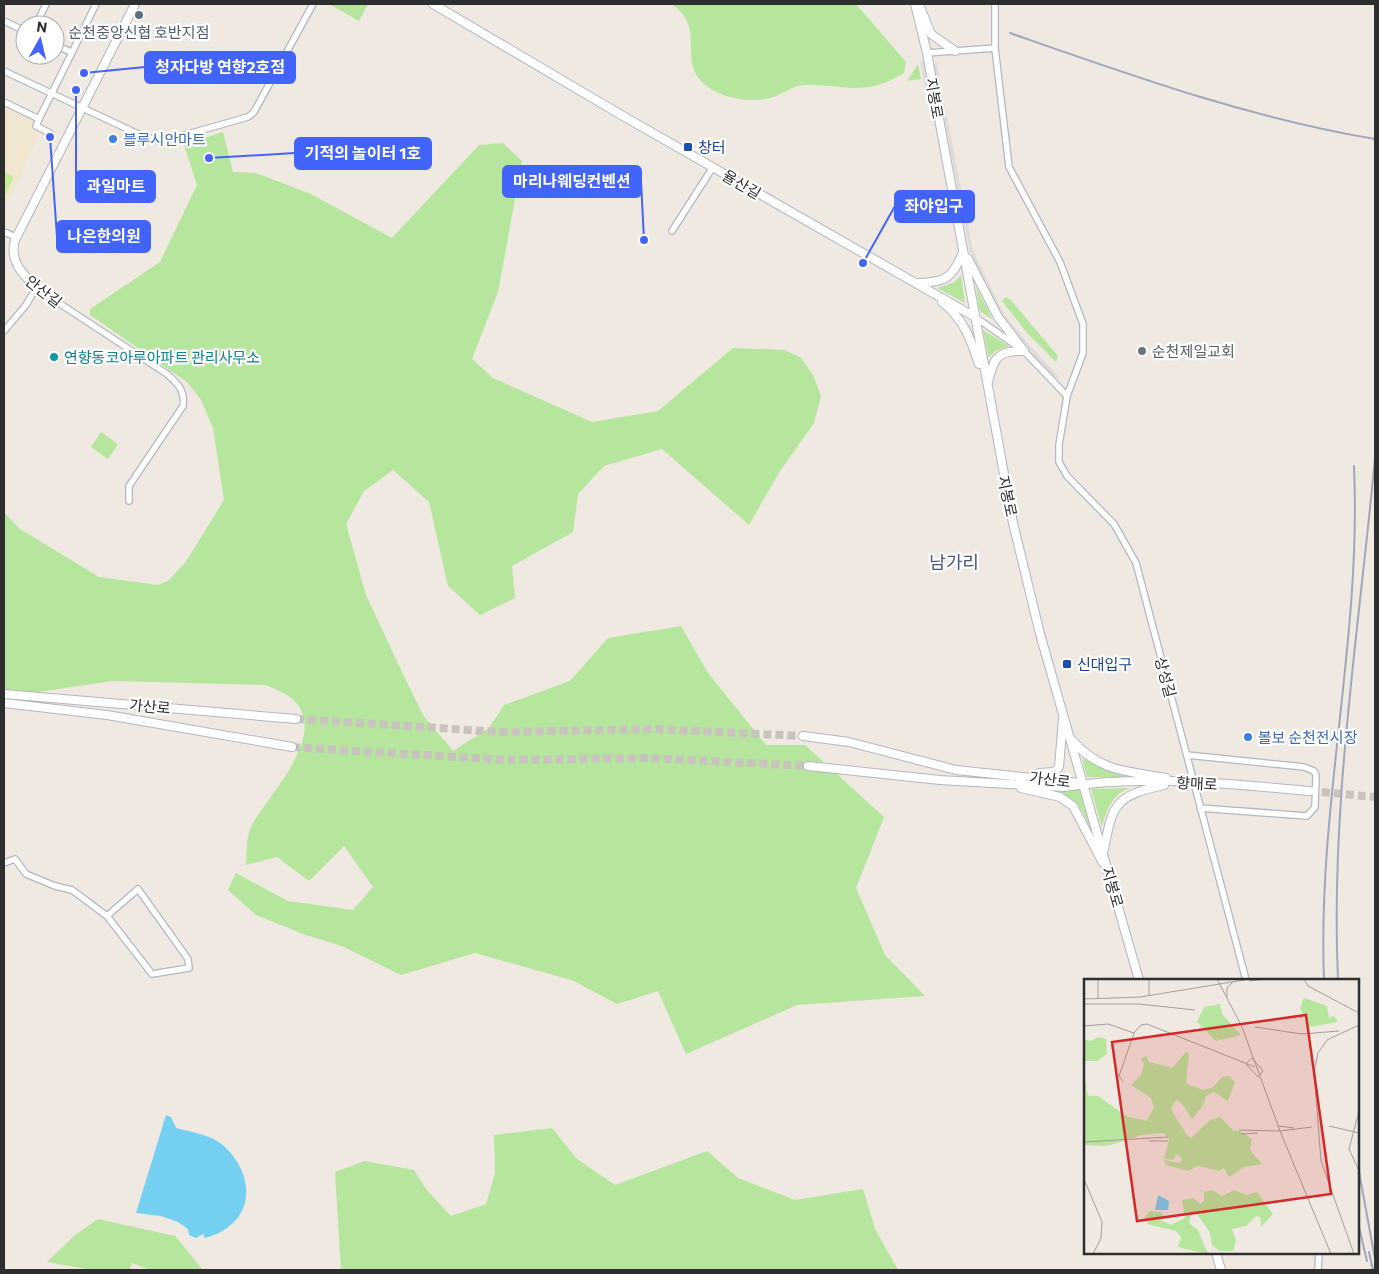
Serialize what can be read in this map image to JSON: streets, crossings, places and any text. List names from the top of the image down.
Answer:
{
  "streets": {
    "main road": [
      "지봉로",
      "율산길",
      "안산길",
      "가산로",
      "향매로"
    ],
    "street": ["상성길"]
  },
  "crossings": [
    ["지봉로", "율산길"],
    ["지봉로", "가산로"],
    ["지봉로", "향매로"],
    ["상성길", "향매로"],
    ["가산로", "향매로"]
  ],
  "districts": ["남가리"],
  "places": {
    "other": [
      "순천중앙신협 호반지점",
      "청자다방 연향2호점",
      "과일마트",
      "나은한의원",
      "블루시안마트",
      "기적의 놀이터 1호",
      "마리나웨딩컨벤션",
      "좌야입구",
      "순천제일교회",
      "연향동코아루아파트 관리사무소",
      "볼보 순천전시장"
    ],
    "transit": ["창터", "신대입구"]
  },
  "north": "top"
}
